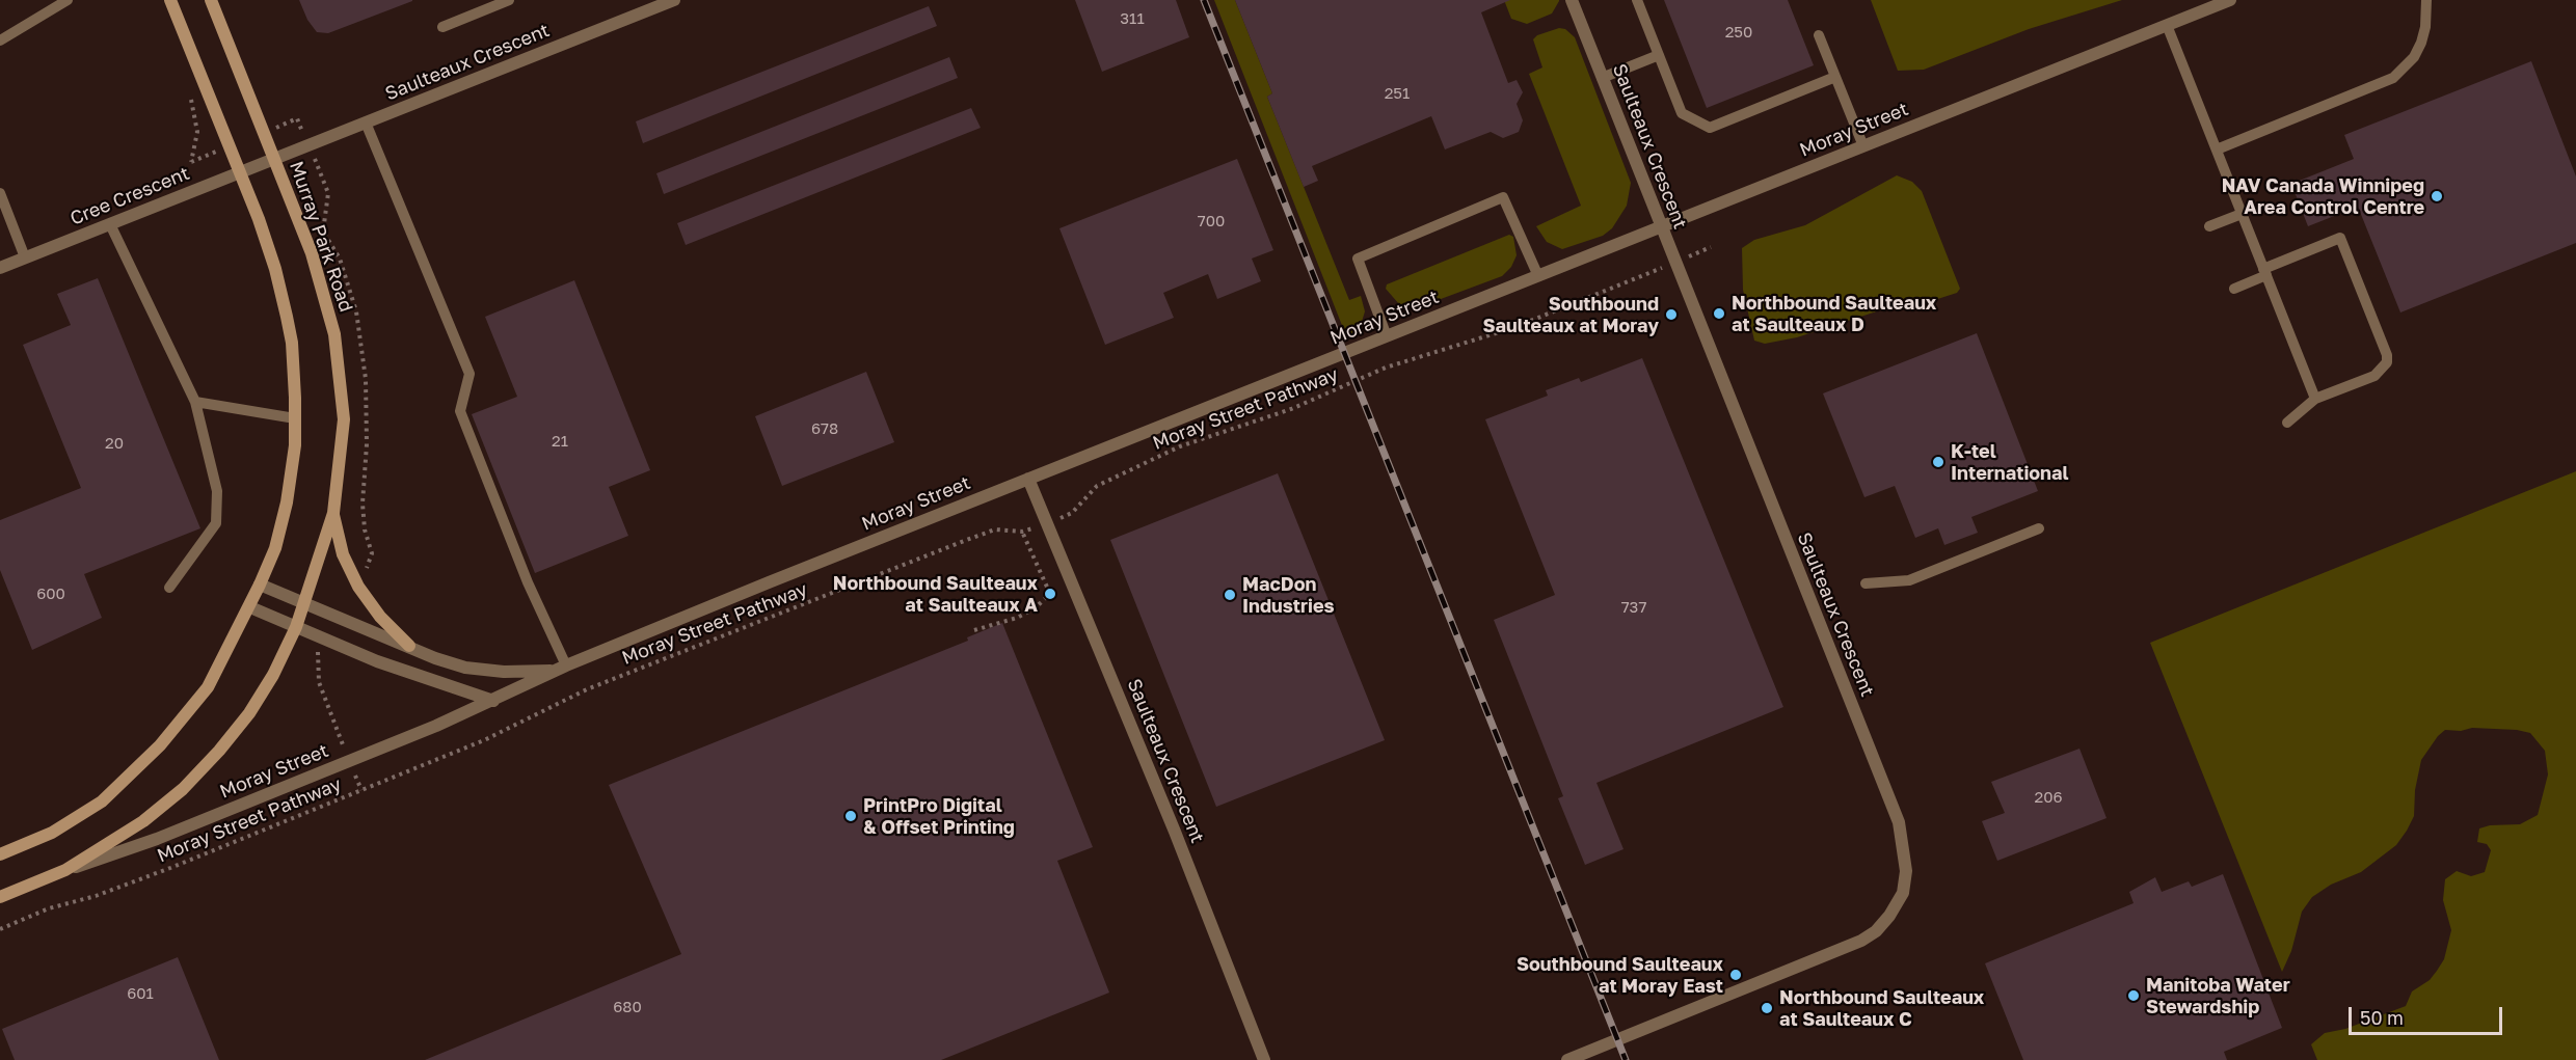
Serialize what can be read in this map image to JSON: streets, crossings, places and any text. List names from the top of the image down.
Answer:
{
  "streets": {
    "street": [
      "Saulteaux Crescent",
      "Moray Street",
      "Cree Crescent",
      "Murray Park Road"
    ],
    "path": ["Moray Street Pathway"]
  },
  "crossings": [
    ["Saulteaux Crescent", "Moray Street"],
    ["Saulteaux Crescent", "Cree Crescent"],
    ["Saulteaux Crescent", "Murray Park Road"],
    ["Saulteaux Crescent", "Moray Street Pathway"],
    ["Moray Street", "Murray Park Road"],
    ["Cree Crescent", "Murray Park Road"]
  ],
  "places": [
    "NAV Canada Winnipeg Area Control Centre",
    "Northbound Saulteaux at Saulteaux D",
    "Southbound Saulteaux at Moray",
    "K-tel International",
    "Northbound Saulteaux at Saulteaux A",
    "MacDon Industries",
    "PrintPro Digital & Offset Printing",
    "Southbound Saulteaux at Moray East",
    "Manitoba Water Stewardship",
    "Northbound Saulteaux at Saulteaux C"
  ],
  "house_numbers": [
    "311",
    "250",
    "251",
    "700",
    "678",
    "21",
    "20",
    "600",
    "737",
    "206",
    "601",
    "680"
  ],
  "scale_bar": "50 m"
}
